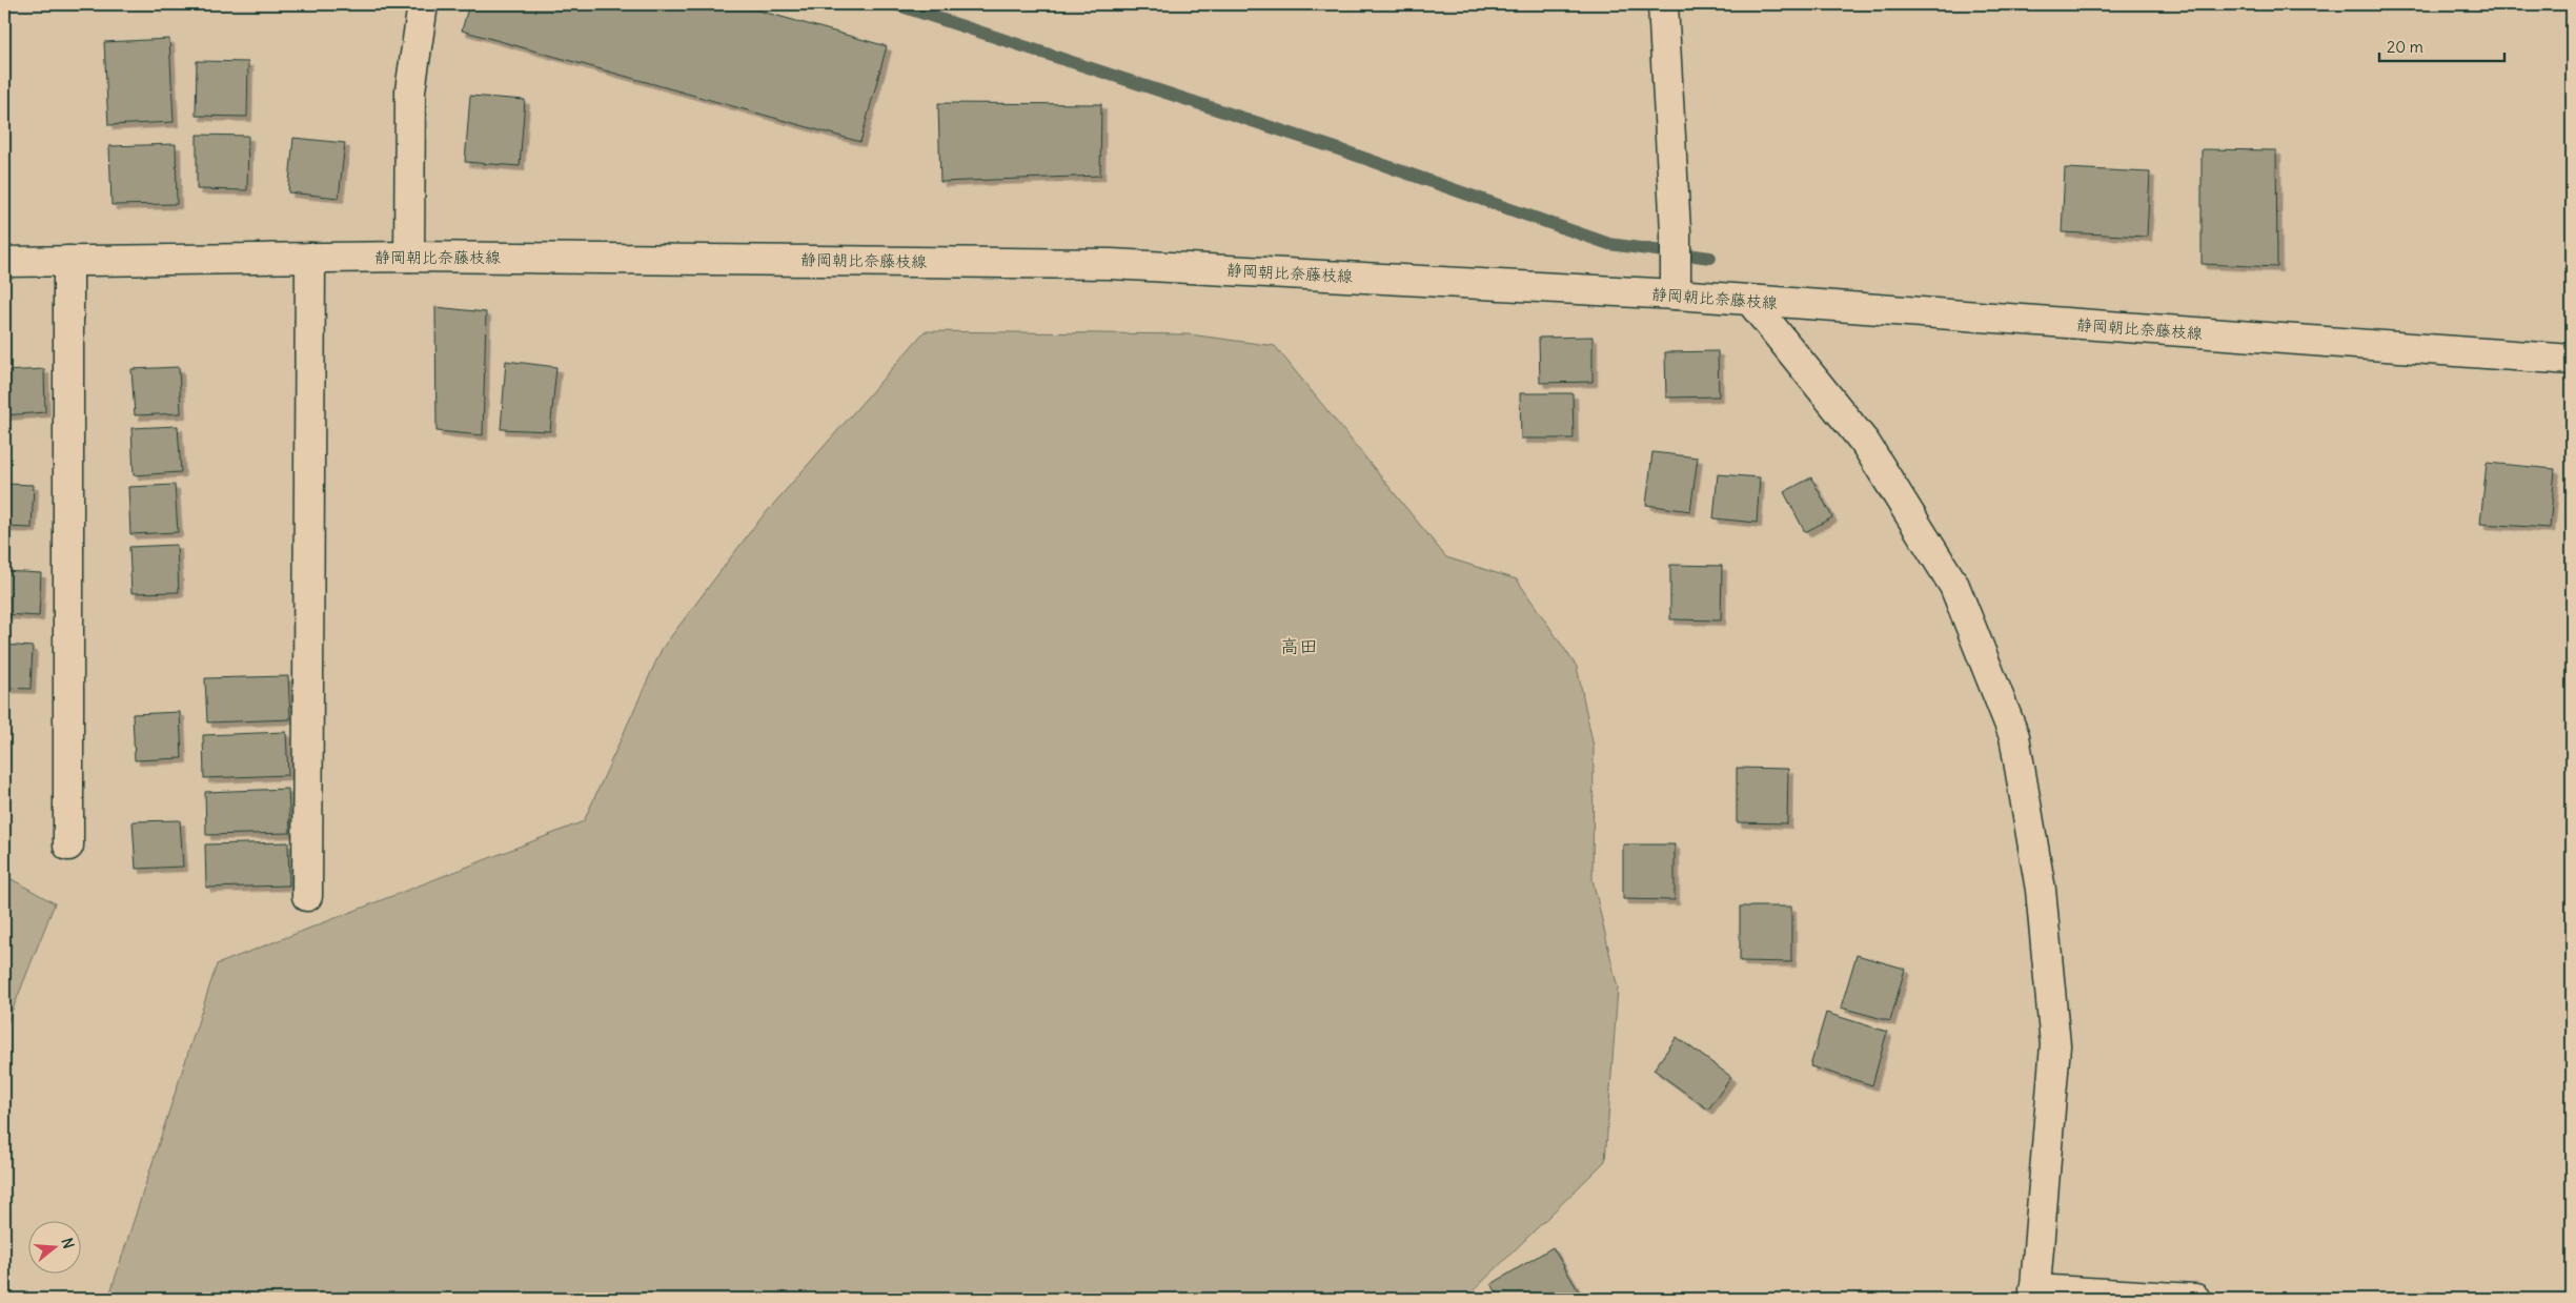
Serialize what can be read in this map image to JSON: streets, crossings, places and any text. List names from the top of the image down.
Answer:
{
  "streets": {
    "street": ["静岡朝比奈藤枝線"]
  },
  "districts": ["高田"],
  "scale_bar": "20 m",
  "north": "right"
}
